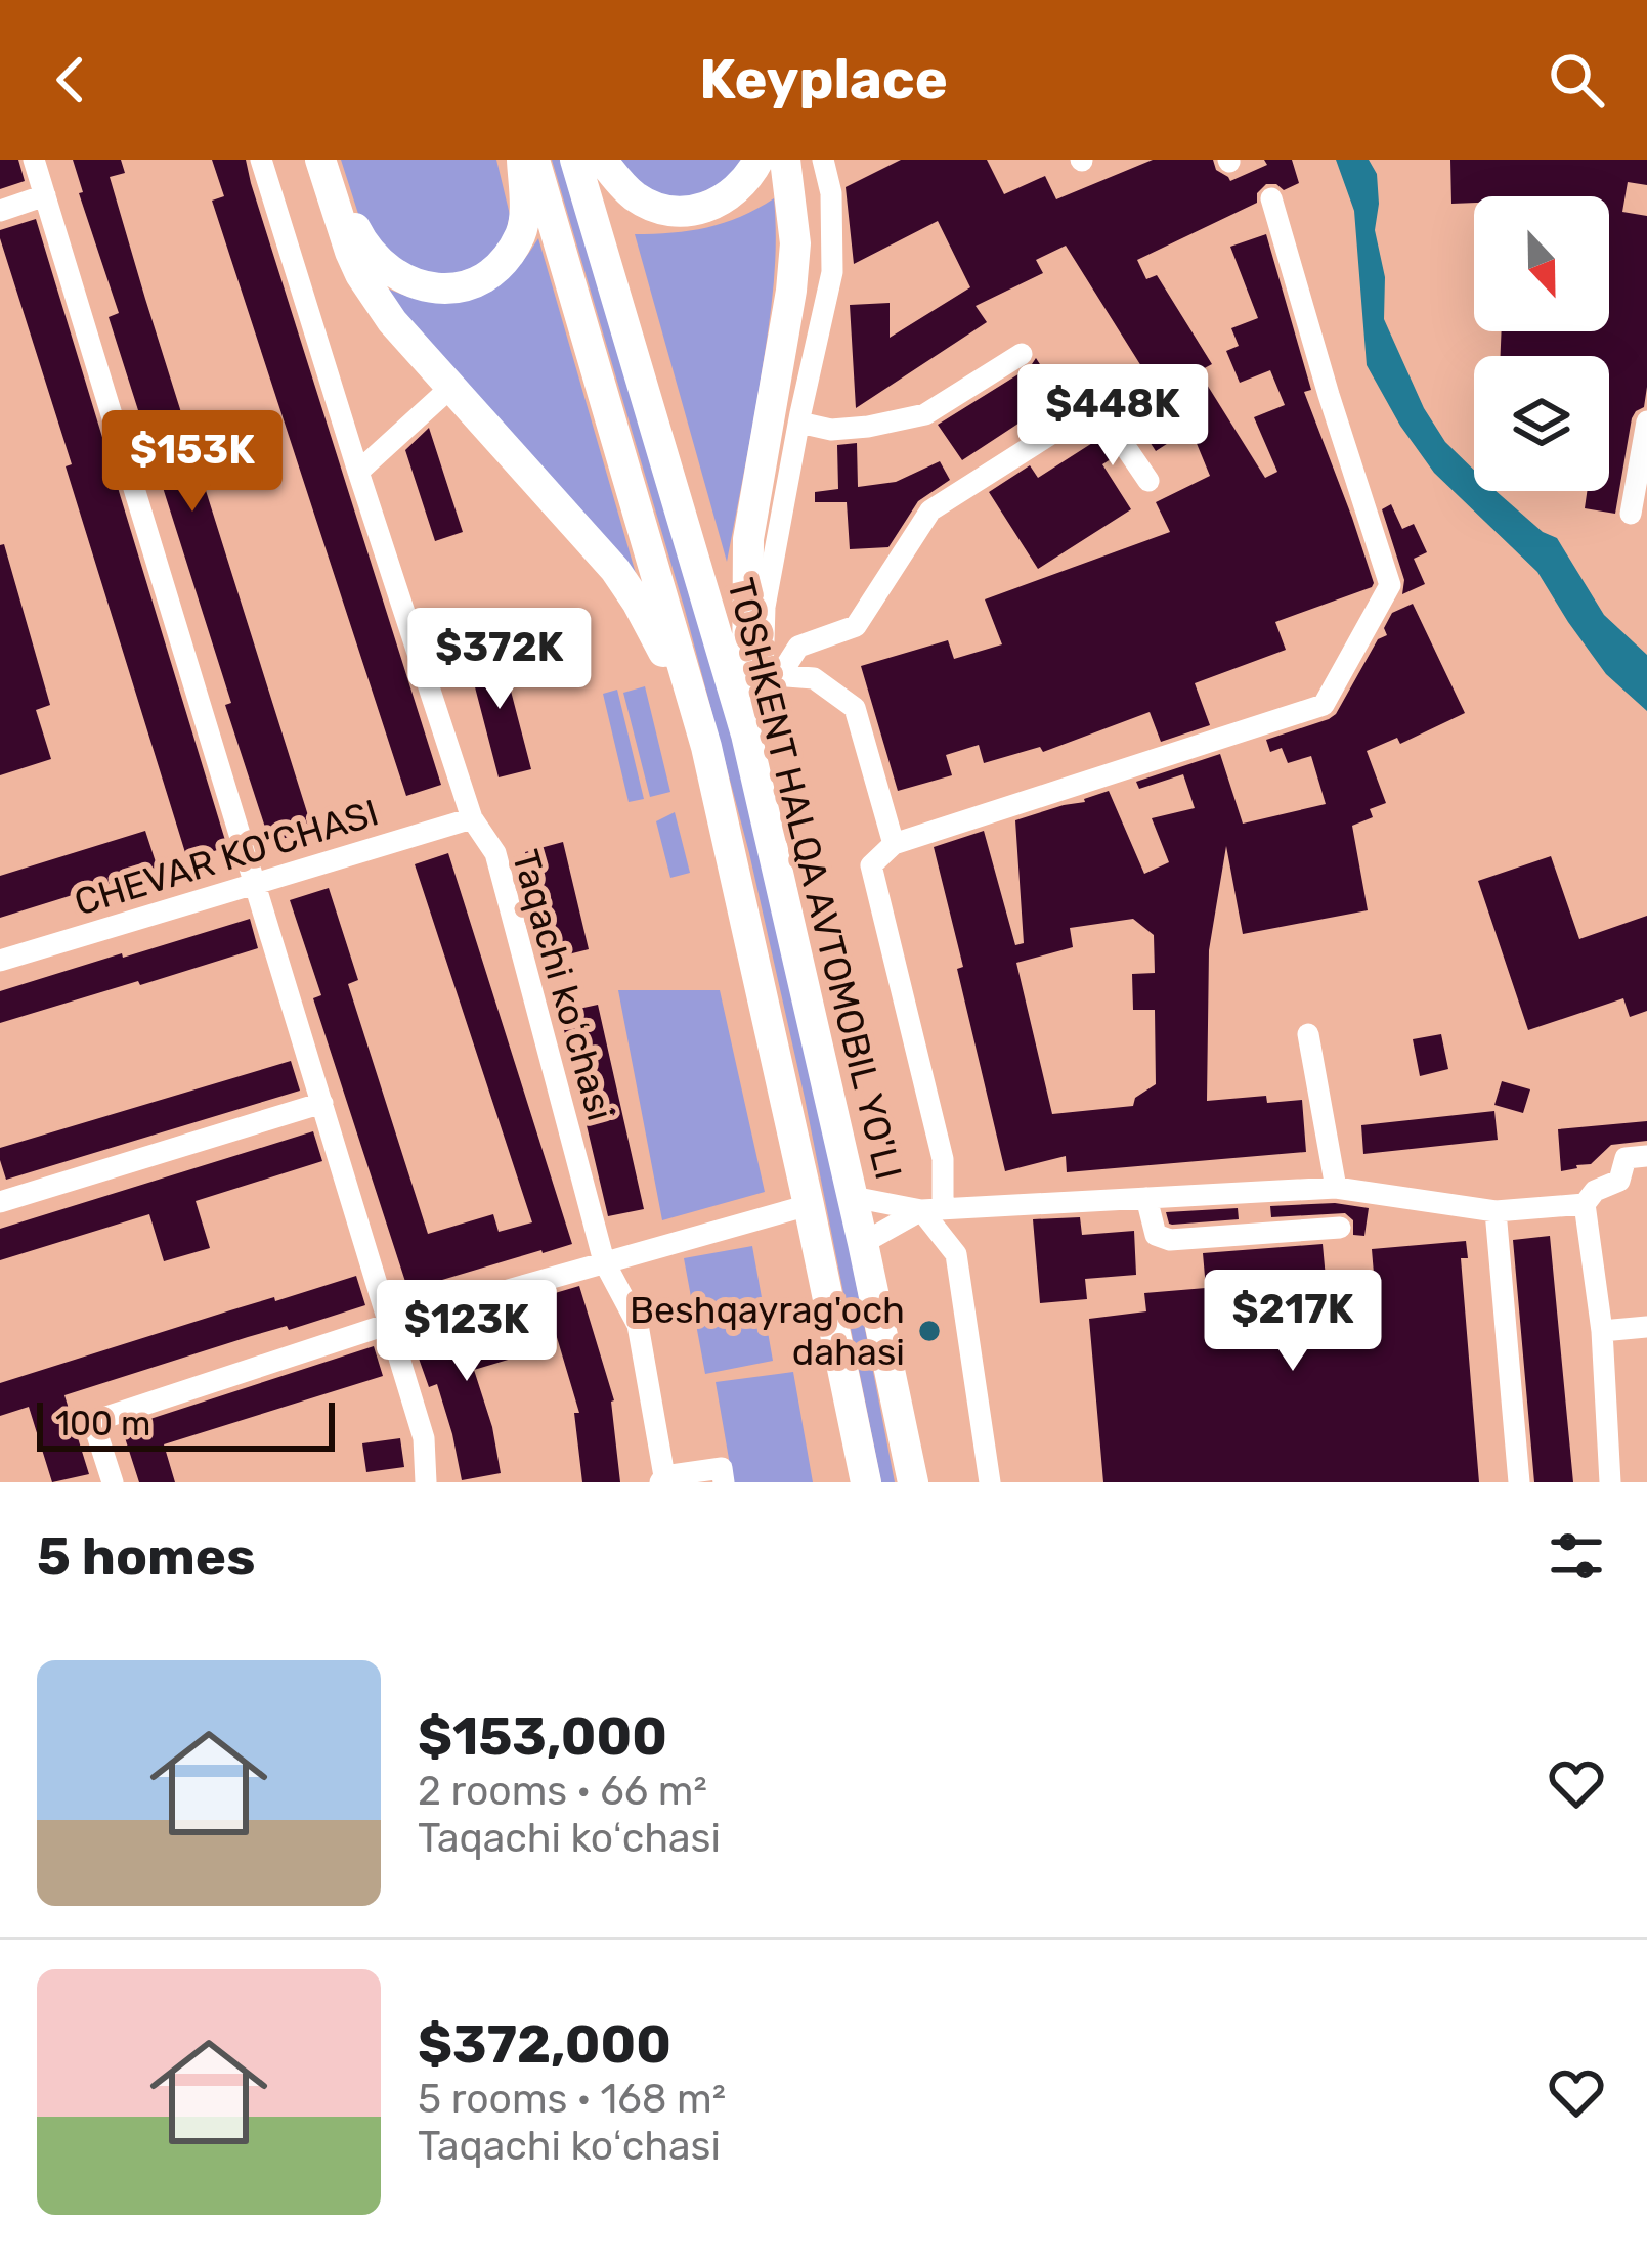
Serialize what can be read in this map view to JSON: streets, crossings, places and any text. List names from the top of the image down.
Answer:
{
  "streets": {
    "highway": ["TOSHKENT HALQA AVTOMOBIL YO'LI"],
    "street": ["CHEVAR KO'CHASI", "Taqachi koʻchasi"]
  },
  "crossings": [
    ["CHEVAR KO'CHASI", "Taqachi koʻchasi"]
  ],
  "places": ["Beshqayrag'och dahasi"],
  "scale_bar": "100 m",
  "north": "bottom",
  "page": {
    "header": "Keyplace",
    "price": [
      "$448K",
      "$153K",
      "$372K",
      "$217K",
      "$123K"
    ],
    "scale": "100 m",
    "heading": "5 homes",
    "list": [
      {
        "name": "$153,000",
        "note": "2 rooms · 66 m² · Taqachi koʻchasi"
      },
      {
        "name": "$372,000",
        "note": "5 rooms · 168 m² · Taqachi koʻchasi"
      }
    ]
  }
}
